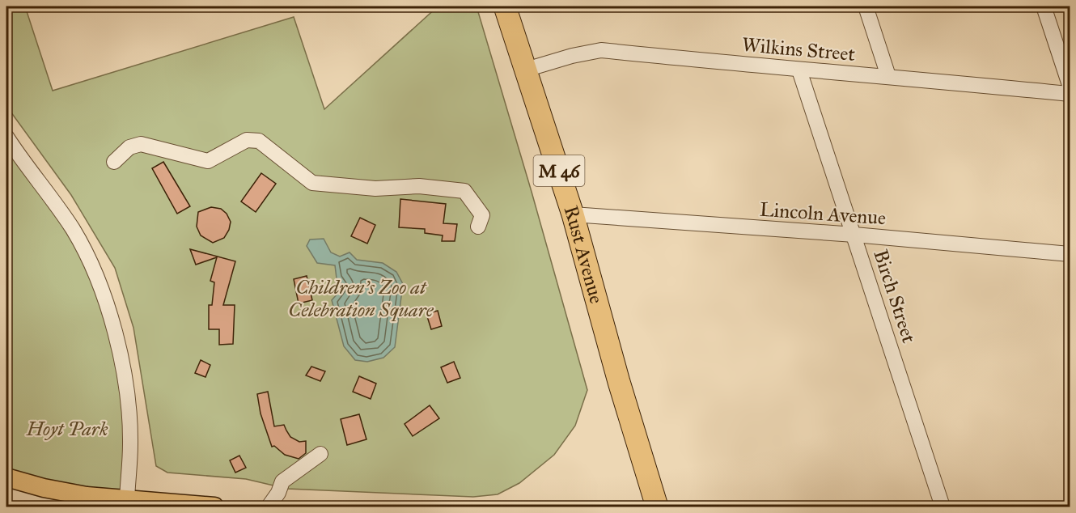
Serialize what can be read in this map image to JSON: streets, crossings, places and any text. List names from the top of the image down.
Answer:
{
  "streets": {
    "highway": ["M 46", "Rust Avenue"],
    "street": ["Wilkins Street", "Lincoln Avenue", "Birch Street"]
  },
  "crossings": [
    ["Wilkins Street", "Rust Avenue"],
    ["Wilkins Street", "Birch Street"],
    ["Lincoln Avenue", "Rust Avenue"],
    ["Lincoln Avenue", "Birch Street"]
  ],
  "parks": ["Children's Zoo at Celebration Square", "Hoyt Park"]
}
